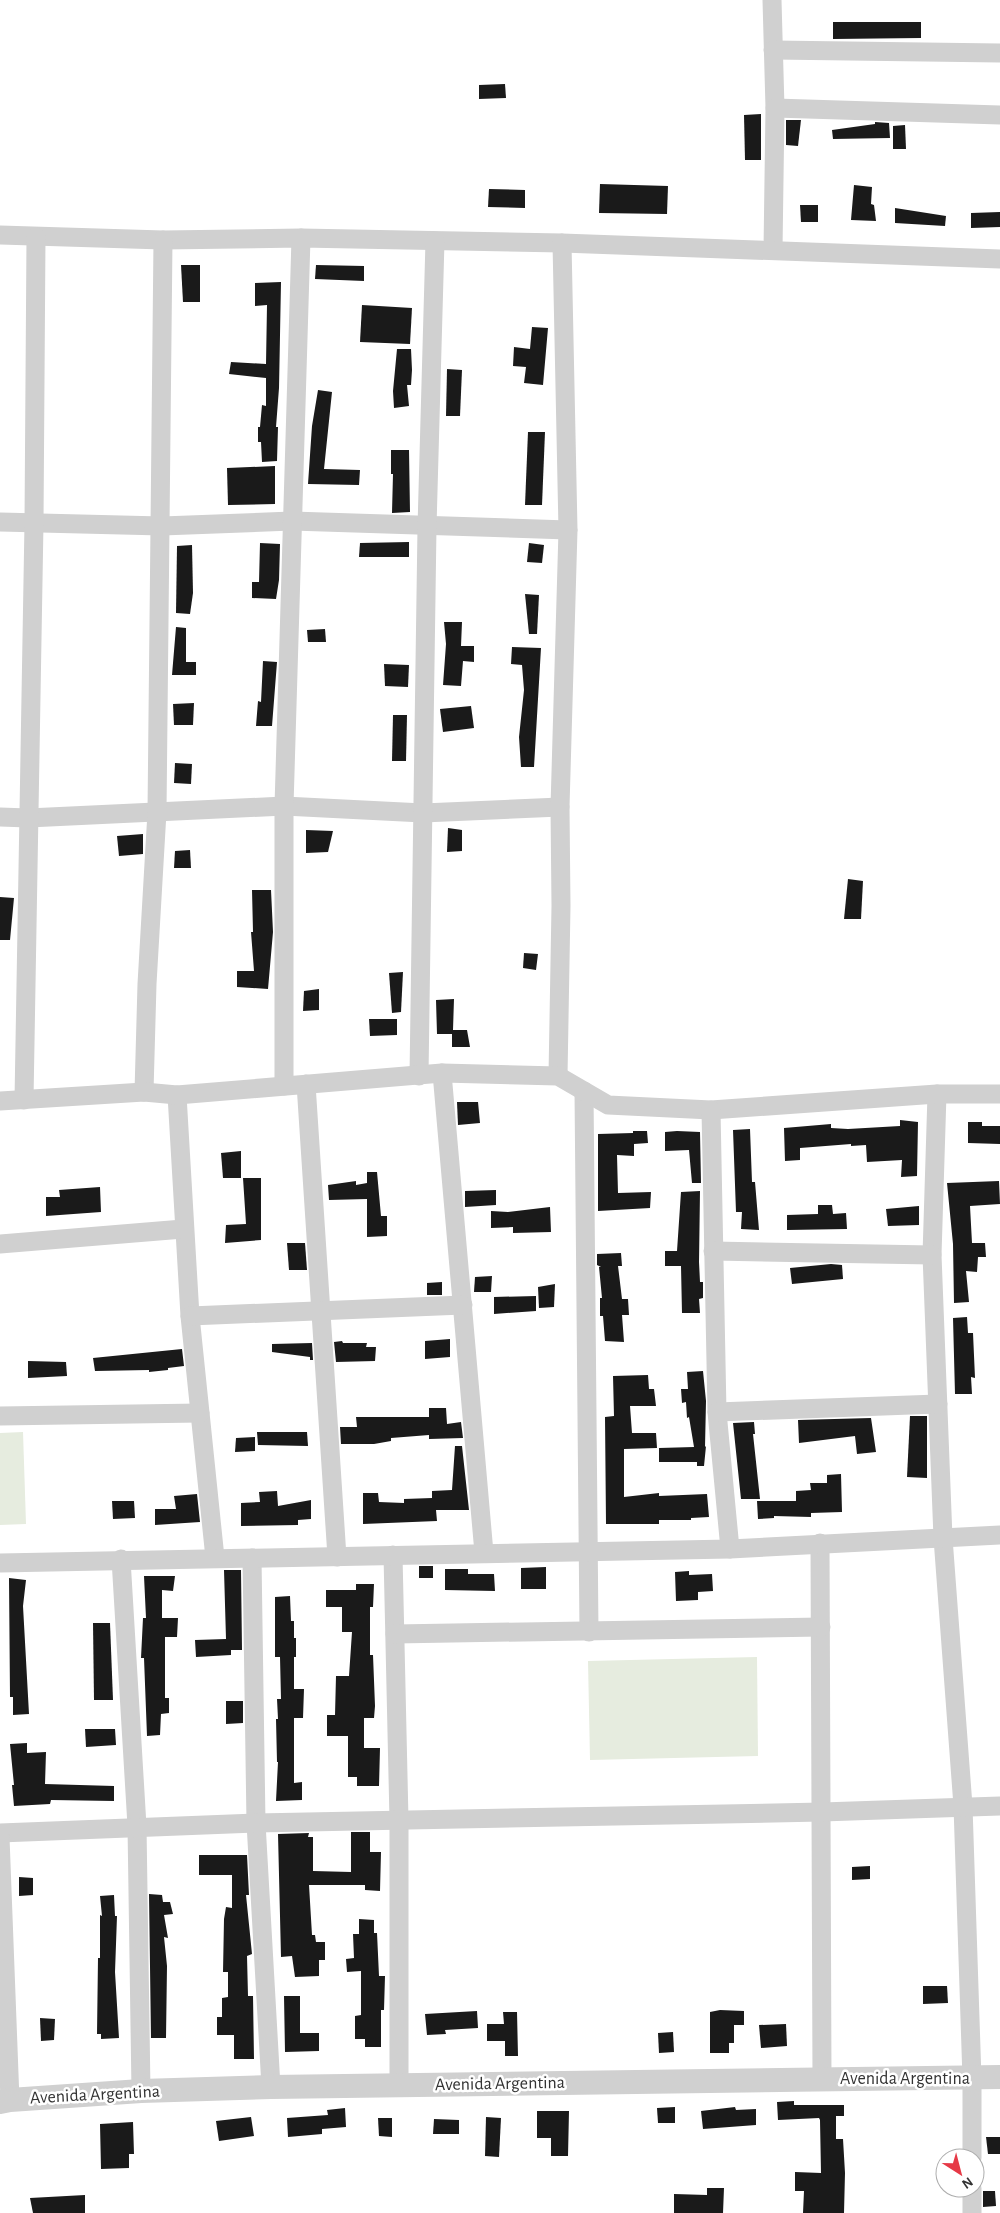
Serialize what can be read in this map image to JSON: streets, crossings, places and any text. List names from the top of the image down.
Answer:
{
  "streets": {
    "street": ["Avenida Argentina"]
  },
  "north": "bottom right"
}
